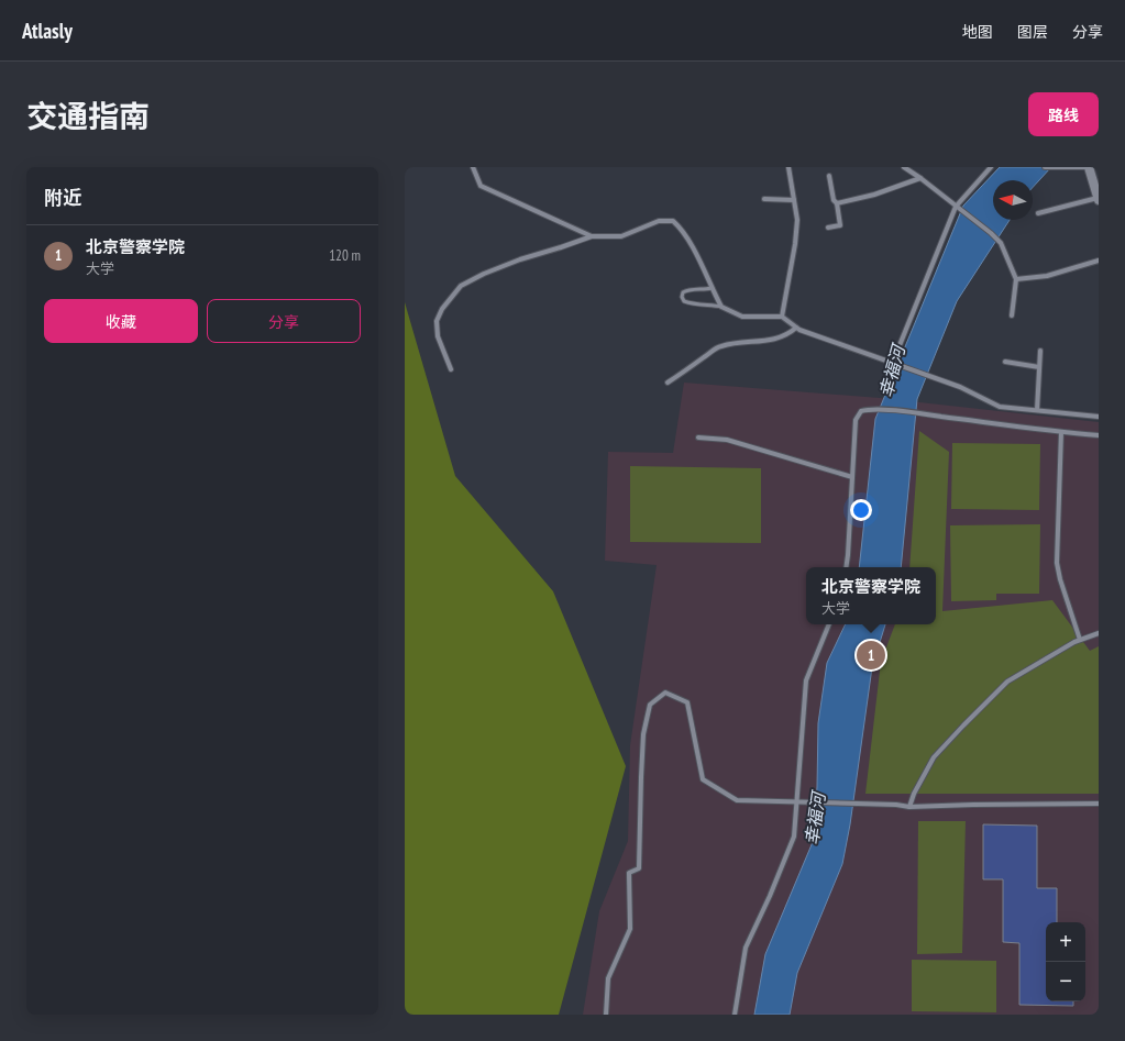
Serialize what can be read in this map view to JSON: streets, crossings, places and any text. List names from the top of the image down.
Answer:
{
  "water": ["幸福河"],
  "north": "left",
  "page": {
    "header": "Atlasly",
    "nav": ["地图", "图层", "分享"],
    "title": "交通指南",
    "buttons": [
      "路线",
      ["收藏", "分享"]
    ],
    "heading": "附近",
    "list": [
      {
        "mark": "1",
        "name": "北京警察学院",
        "note": "大学",
        "value": "120 m"
      }
    ],
    "popup": ["北京警察学院", "大学"],
    "pins": "1",
    "map_buttons": ["+", "−"]
  }
}
